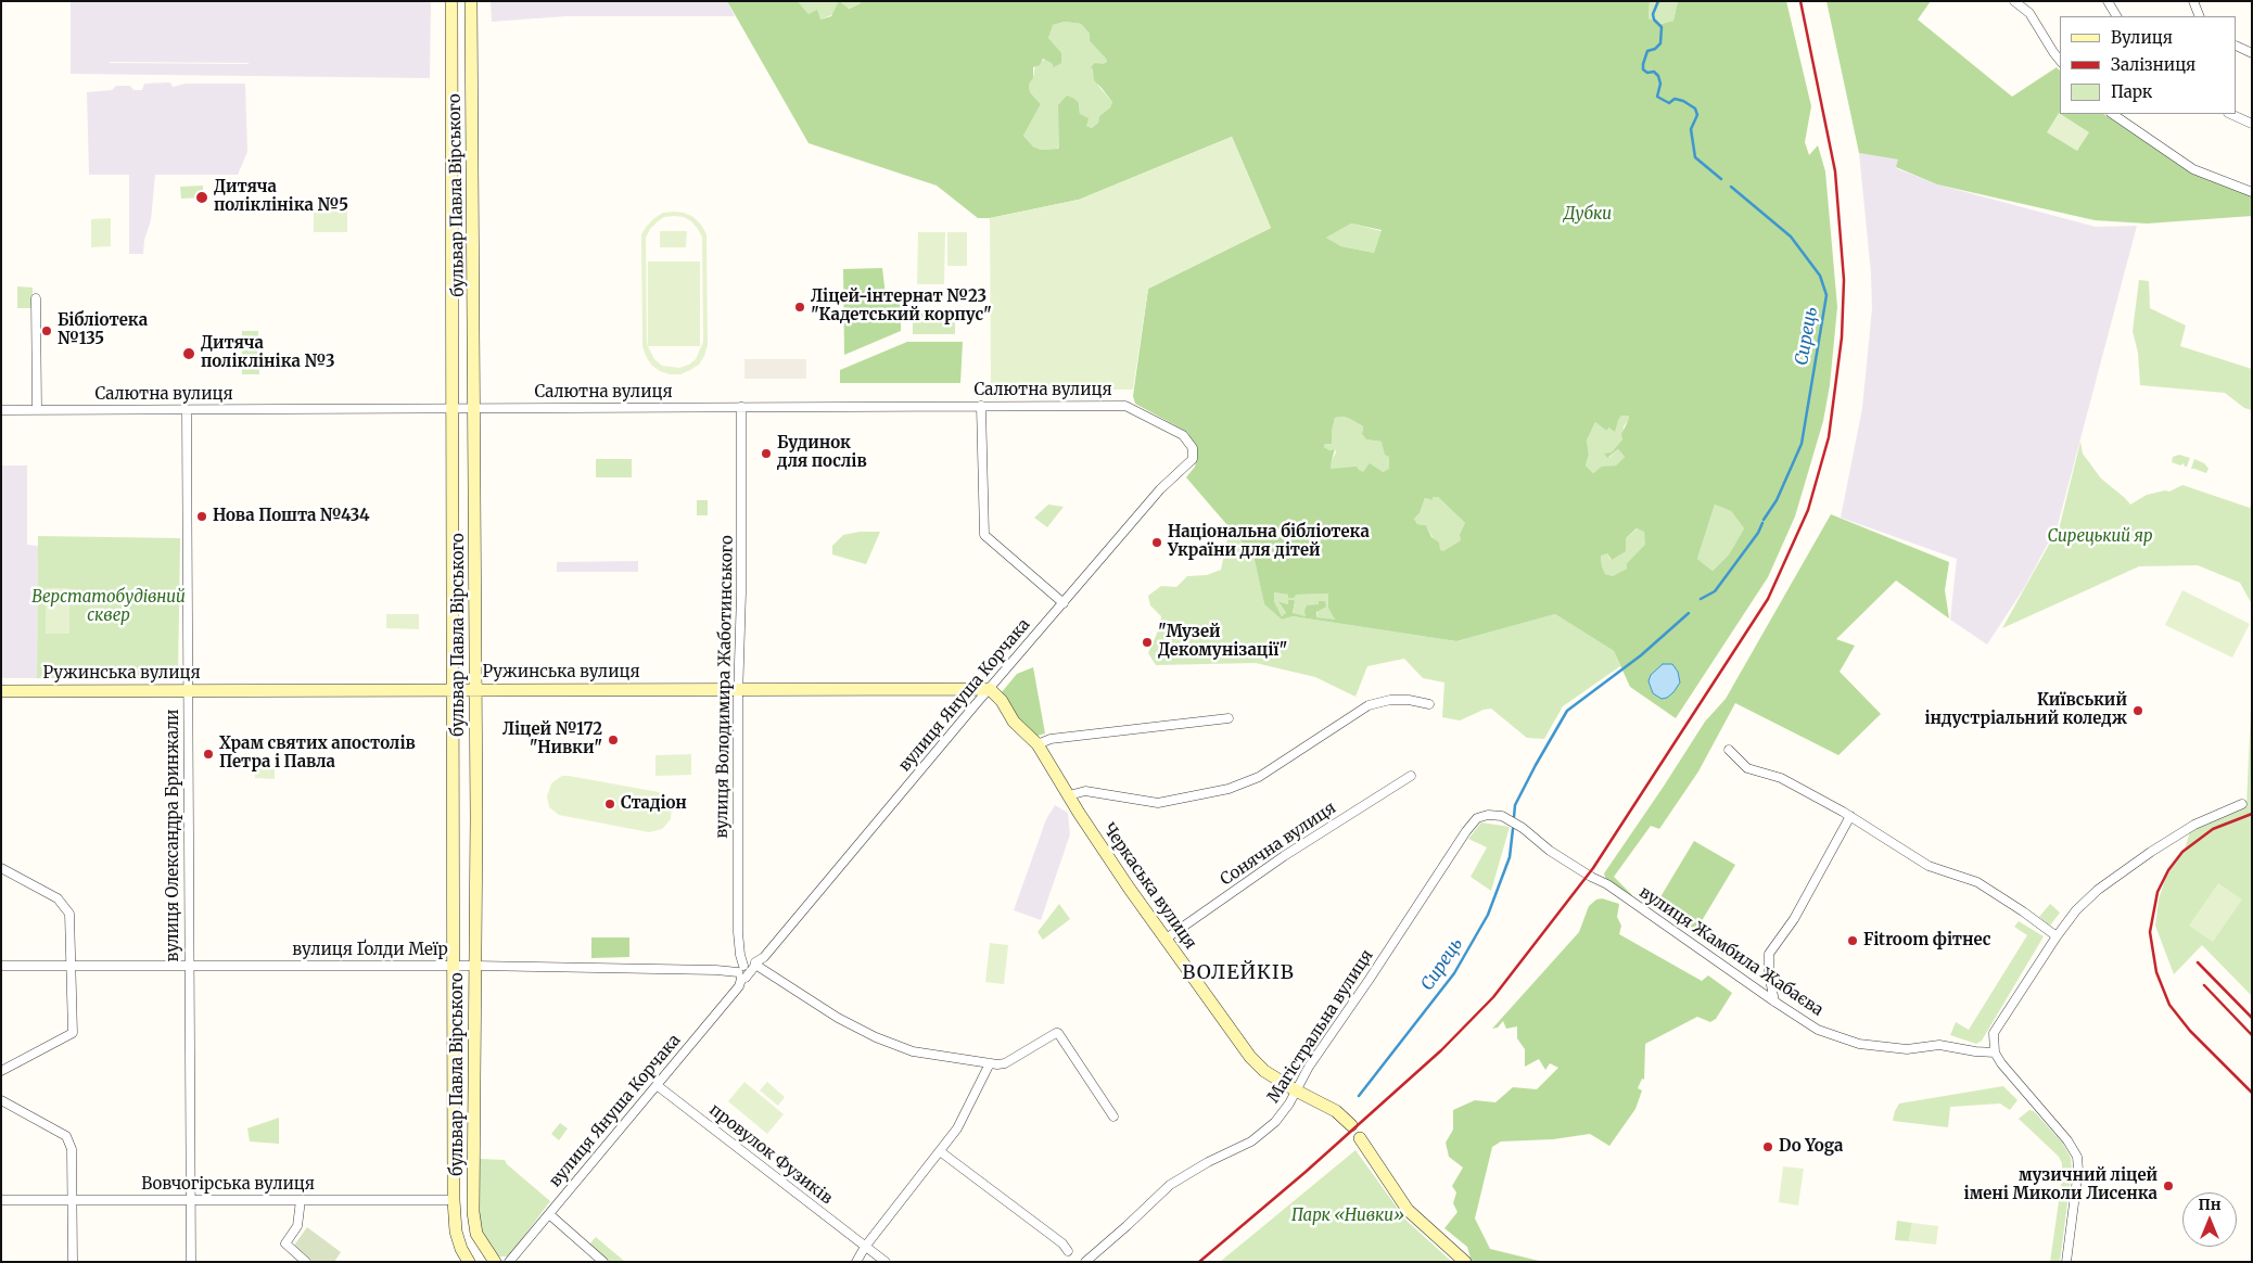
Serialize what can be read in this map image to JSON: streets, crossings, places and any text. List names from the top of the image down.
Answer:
{
  "streets": {
    "street": [
      "бульвар Павла Вірського",
      "Салютна вулиця",
      "Ружинська вулиця",
      "вулиця Володимира Жаботинського",
      "вулиця Януша Корчака",
      "вулиця Олександра Бринжали",
      "Сонячна вулиця",
      "Черкаська вулиця",
      "вулиця Ґолди Меїр",
      "вулиця Жамбила Жабаєва",
      "Магістральна вулиця",
      "провулок Фузиків",
      "Вовчогірська вулиця"
    ]
  },
  "crossings": [
    ["бульвар Павла Вірського", "Салютна вулиця"],
    ["бульвар Павла Вірського", "Ружинська вулиця"],
    ["бульвар Павла Вірського", "вулиця Ґолди Меїр"],
    ["бульвар Павла Вірського", "Вовчогірська вулиця"],
    ["Салютна вулиця", "вулиця Володимира Жаботинського"],
    ["Салютна вулиця", "вулиця Януша Корчака"],
    ["Салютна вулиця", "вулиця Олександра Бринжали"],
    ["Ружинська вулиця", "вулиця Володимира Жаботинського"],
    ["Ружинська вулиця", "вулиця Януша Корчака"],
    ["Ружинська вулиця", "вулиця Олександра Бринжали"],
    ["Ружинська вулиця", "Черкаська вулиця"],
    ["вулиця Володимира Жаботинського", "вулиця Януша Корчака"],
    ["вулиця Володимира Жаботинського", "вулиця Ґолди Меїр"],
    ["вулиця Януша Корчака", "Черкаська вулиця"],
    ["вулиця Януша Корчака", "вулиця Ґолди Меїр"],
    ["вулиця Януша Корчака", "провулок Фузиків"],
    ["вулиця Олександра Бринжали", "вулиця Ґолди Меїр"],
    ["вулиця Олександра Бринжали", "Вовчогірська вулиця"],
    ["Сонячна вулиця", "Черкаська вулиця"],
    ["Черкаська вулиця", "Магістральна вулиця"],
    ["вулиця Жамбила Жабаєва", "Магістральна вулиця"]
  ],
  "districts": ["ВОЛЕЙКІВ"],
  "water": ["Сирець"],
  "parks": [
    "Дубки",
    "Сирецький яр",
    "Верстатобудівний сквер",
    "Парк «Нивки»"
  ],
  "places": [
    "Дитяча поліклініка №5",
    "Ліцей-інтернат №23 \"Кадетський корпус\"",
    "Бібліотека №135",
    "Дитяча поліклініка №3",
    "Будинок для послів",
    "Нова Пошта №434",
    "Національна бібліотека України для дітей",
    "\"Музей Декомунізації\"",
    "Київський індустріальний коледж",
    "Ліцей №172 \"Нивки\"",
    "Храм святих апостолів Петра і Павла",
    "Стадіон",
    "Fitroom фітнес",
    "Do Yoga",
    "музичний ліцей імені Миколи Лисенка"
  ],
  "legend": ["Вулиця", "Залізниця", "Парк"],
  "north": "top"
}
